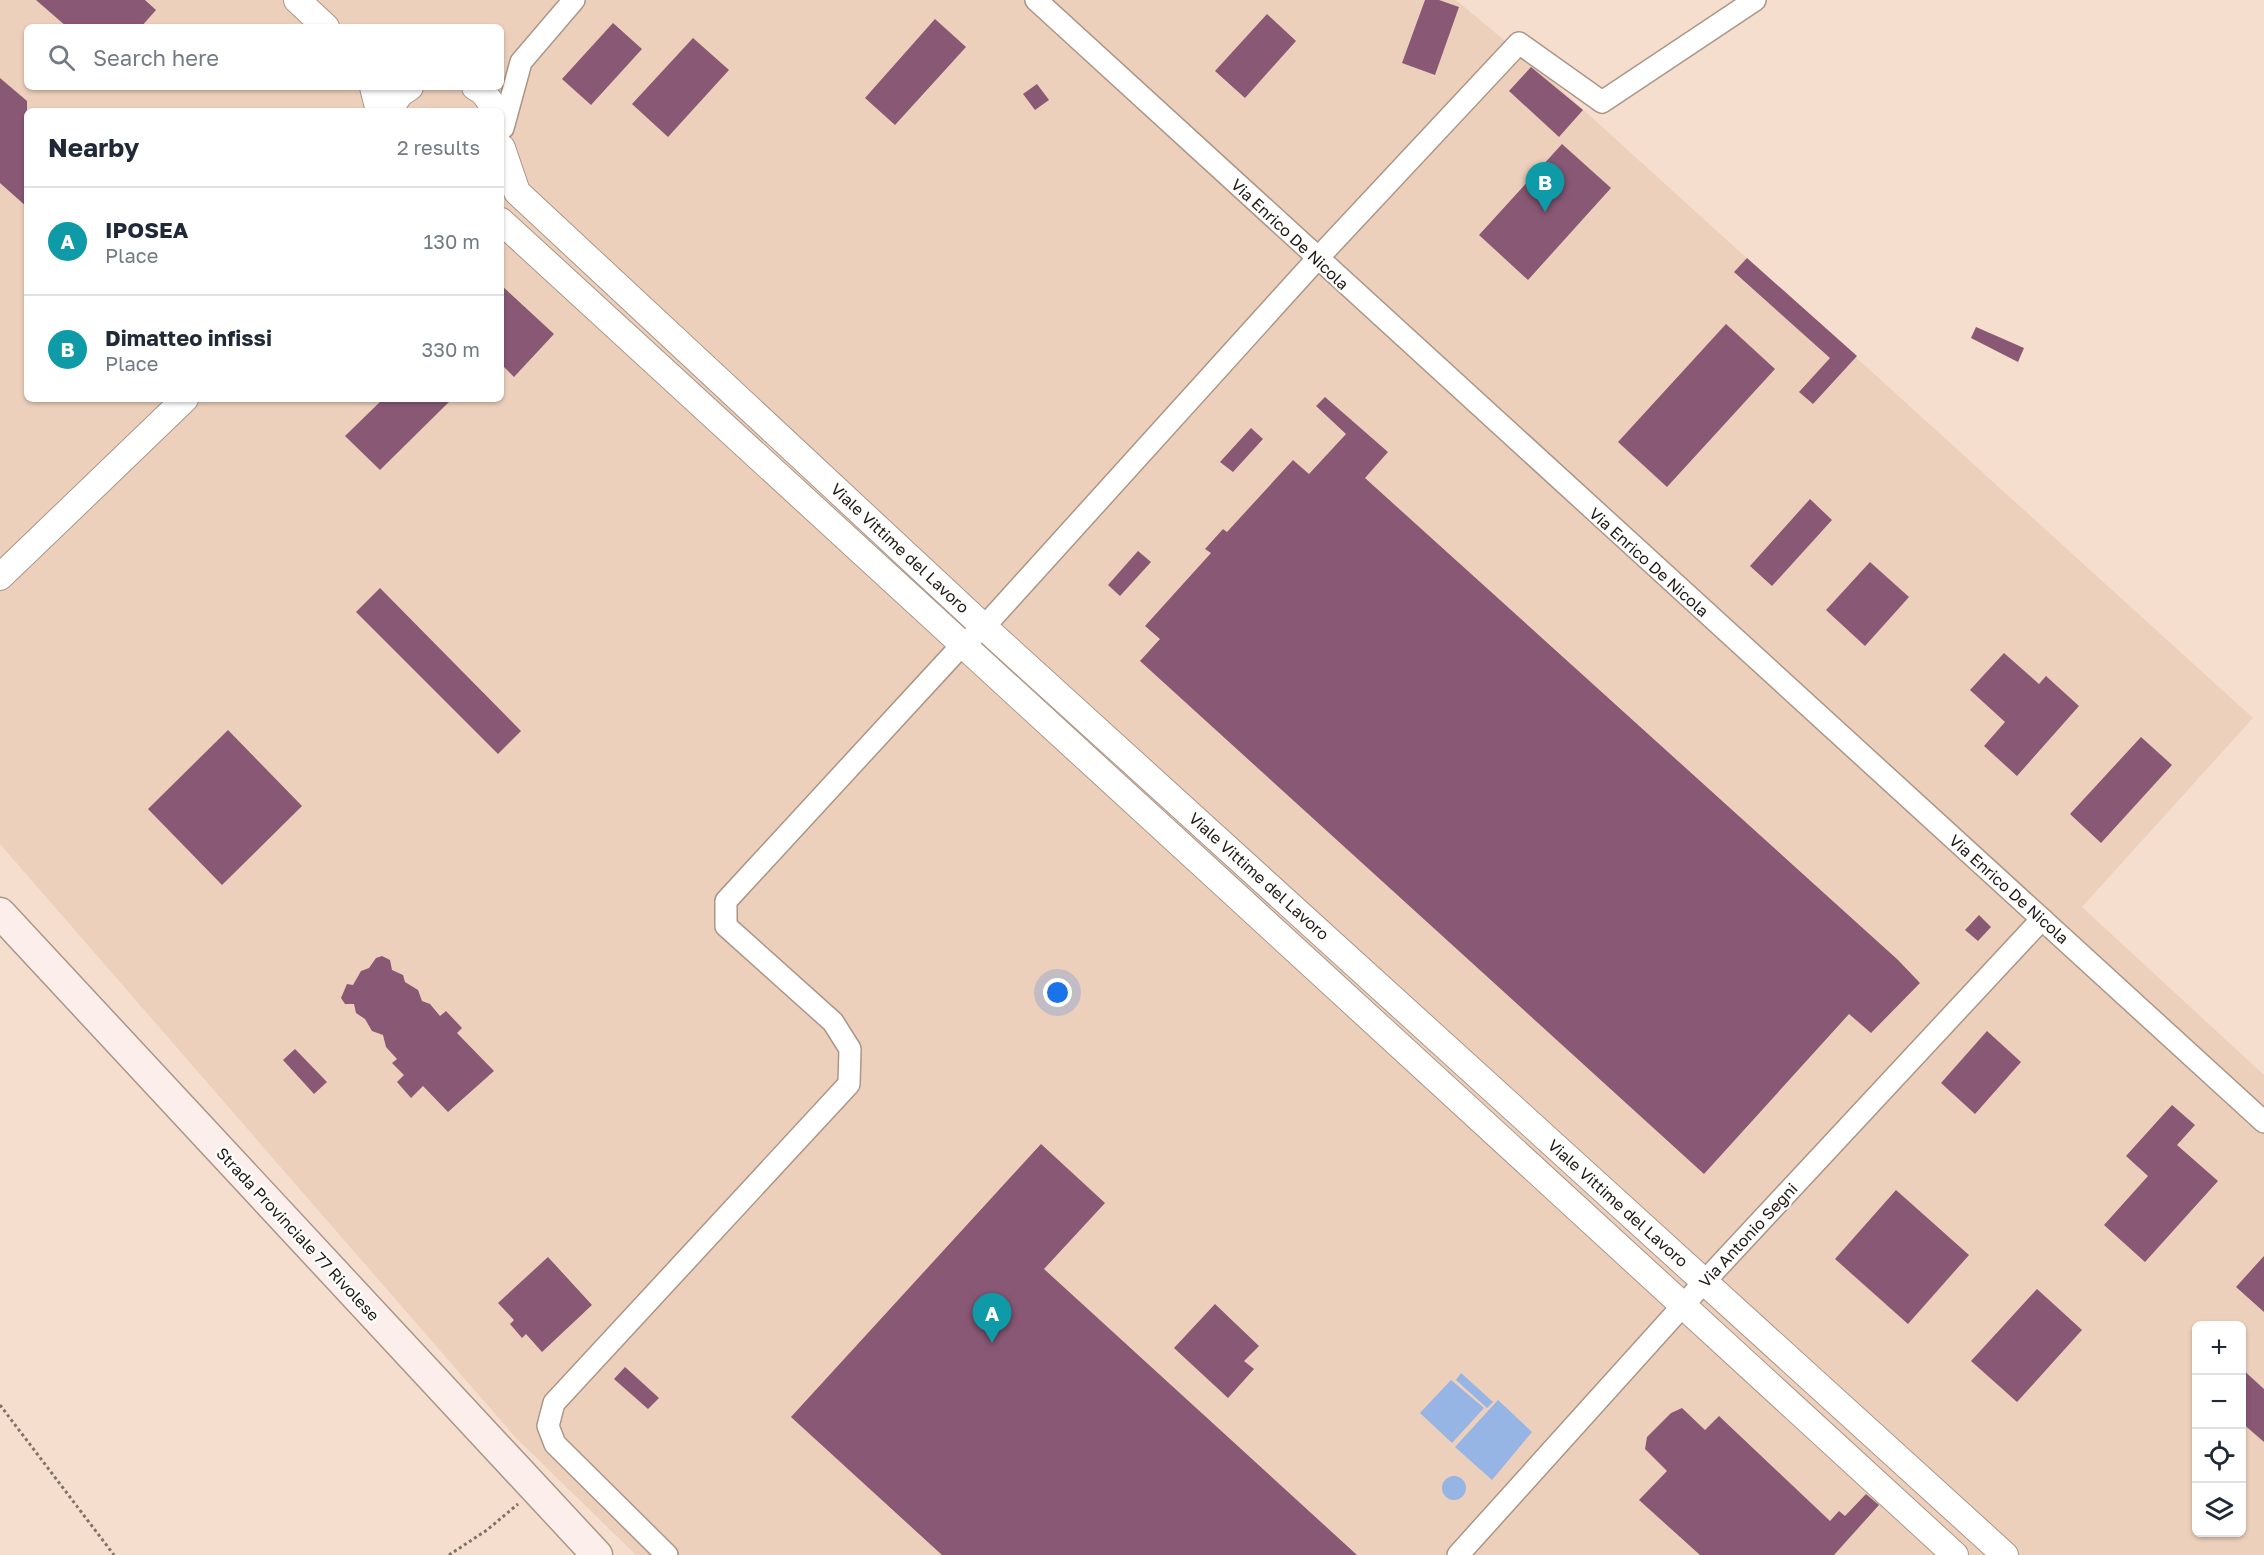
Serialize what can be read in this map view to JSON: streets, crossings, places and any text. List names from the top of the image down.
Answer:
{
  "streets": {
    "main road": ["Strada Provinciale 77 Rivolese"],
    "street": ["Via Enrico De Nicola", "Viale Vittime del Lavoro", "Via Antonio Segni"]
  },
  "crossings": [
    ["Via Enrico De Nicola", "Via Antonio Segni"],
    ["Viale Vittime del Lavoro", "Via Antonio Segni"]
  ],
  "page": {
    "search": "Search here",
    "heading": ["Nearby", "2 results"],
    "pins": ["B", "A"],
    "list": [
      {
        "mark": "A",
        "name": "IPOSEA",
        "note": "Place",
        "value": "130 m"
      },
      {
        "mark": "B",
        "name": "Dimatteo infissi",
        "note": "Place",
        "value": "330 m"
      }
    ],
    "map_buttons": ["+", "−"]
  }
}
